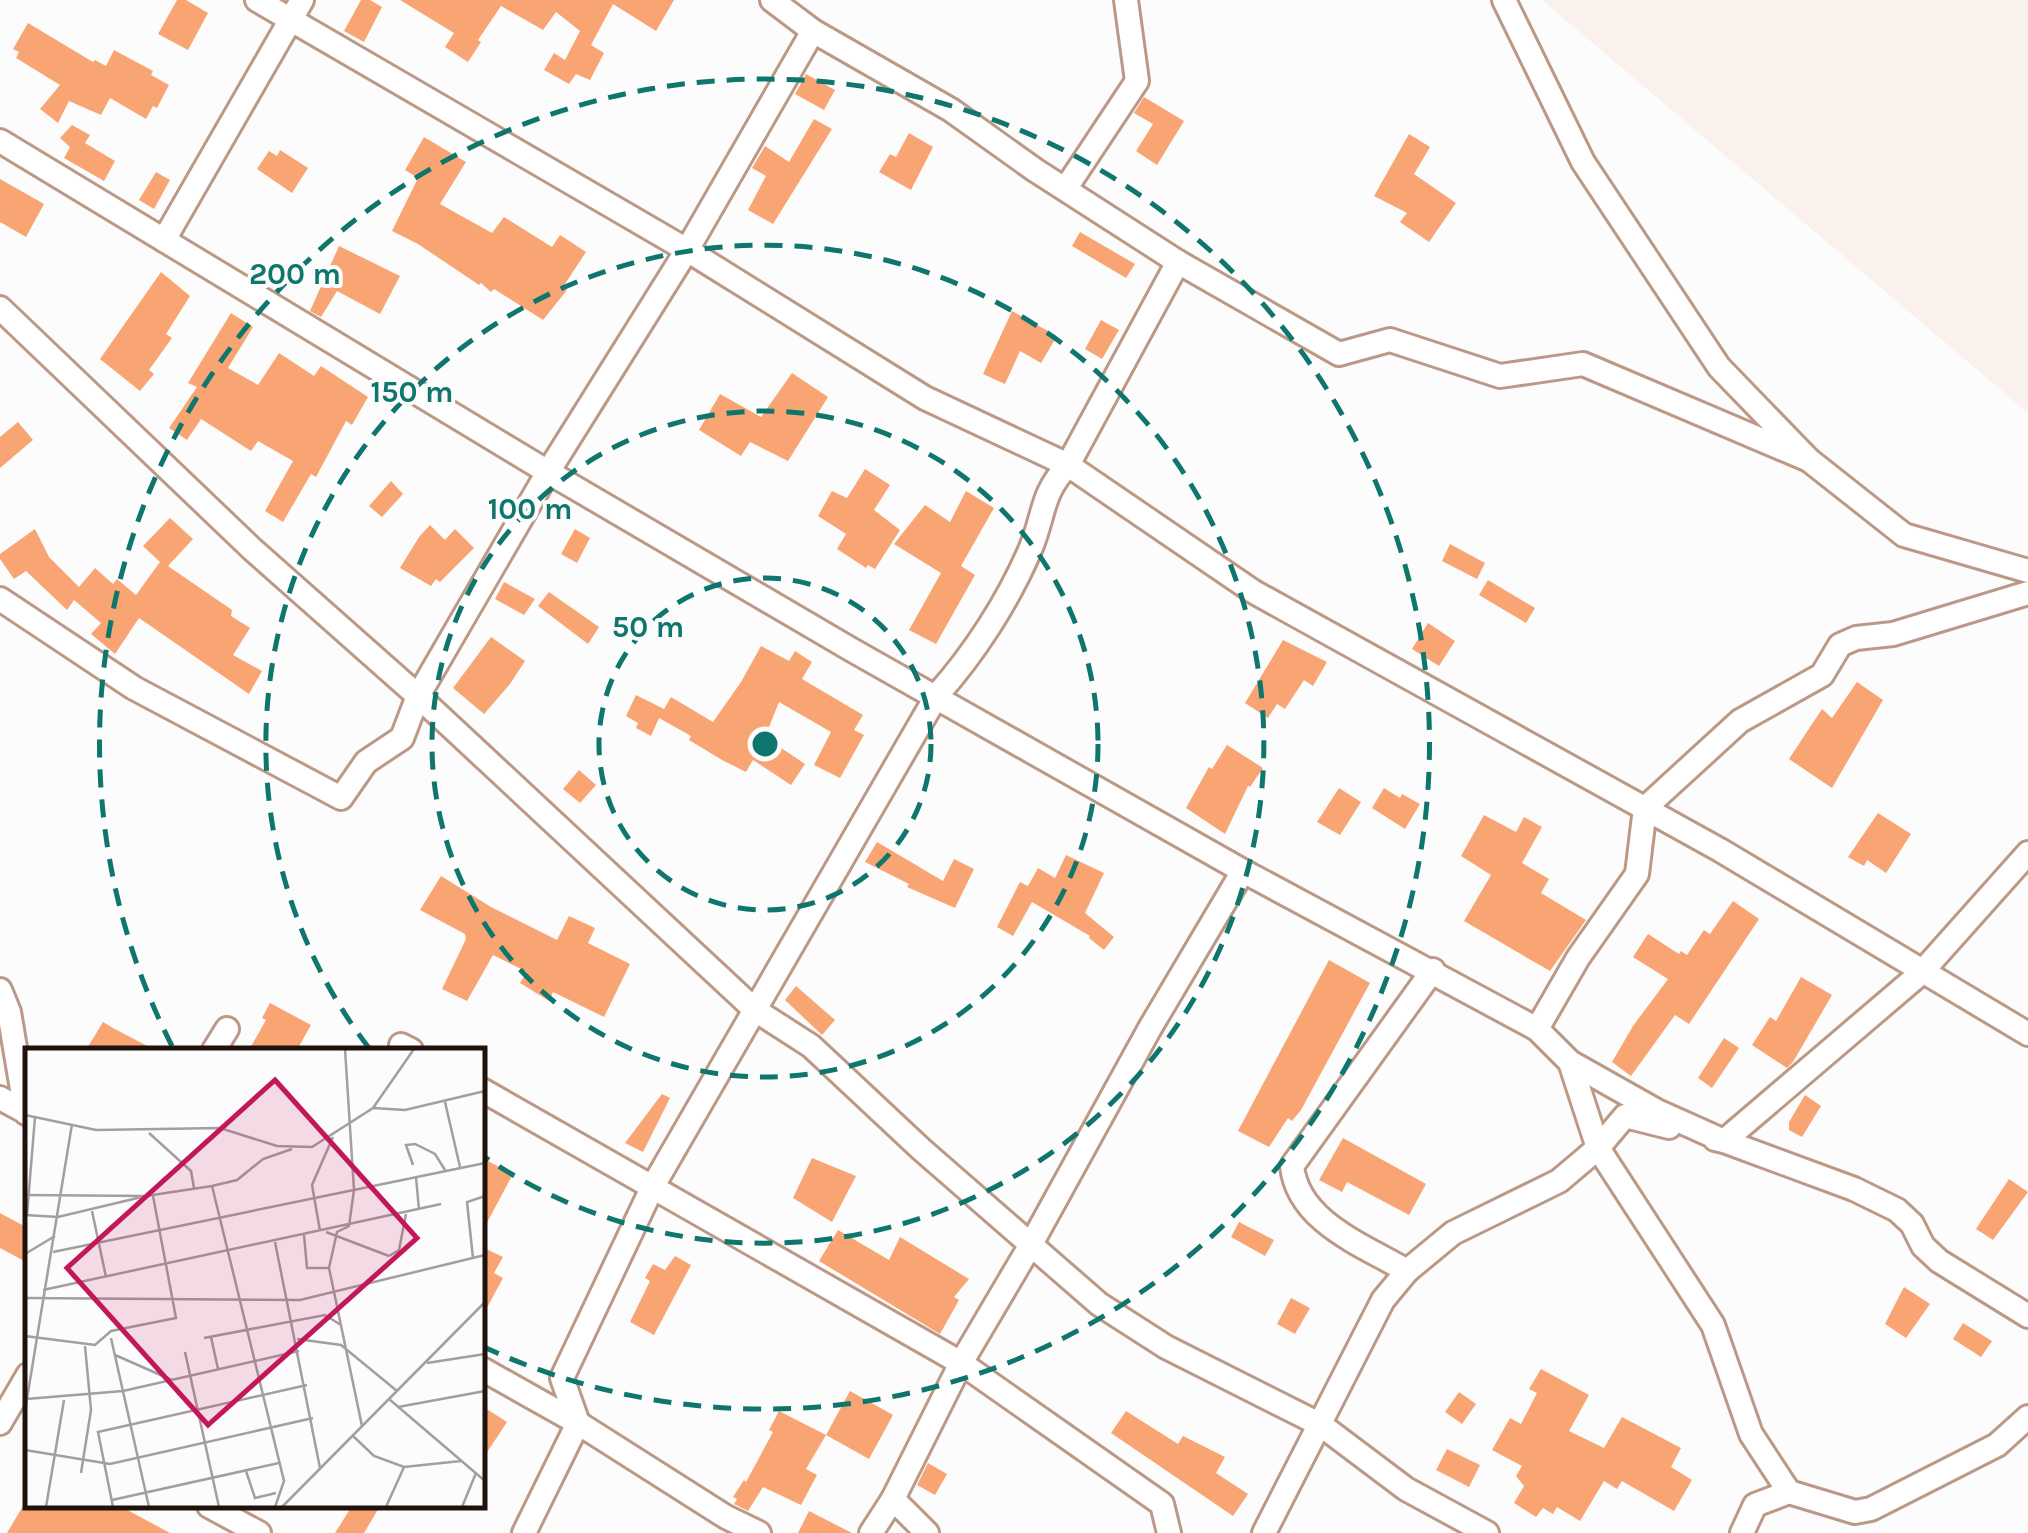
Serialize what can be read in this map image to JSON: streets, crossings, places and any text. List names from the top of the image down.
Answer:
{
  "rings": [
    "200 m",
    "150 m",
    "100 m",
    "50 m"
  ]
}
